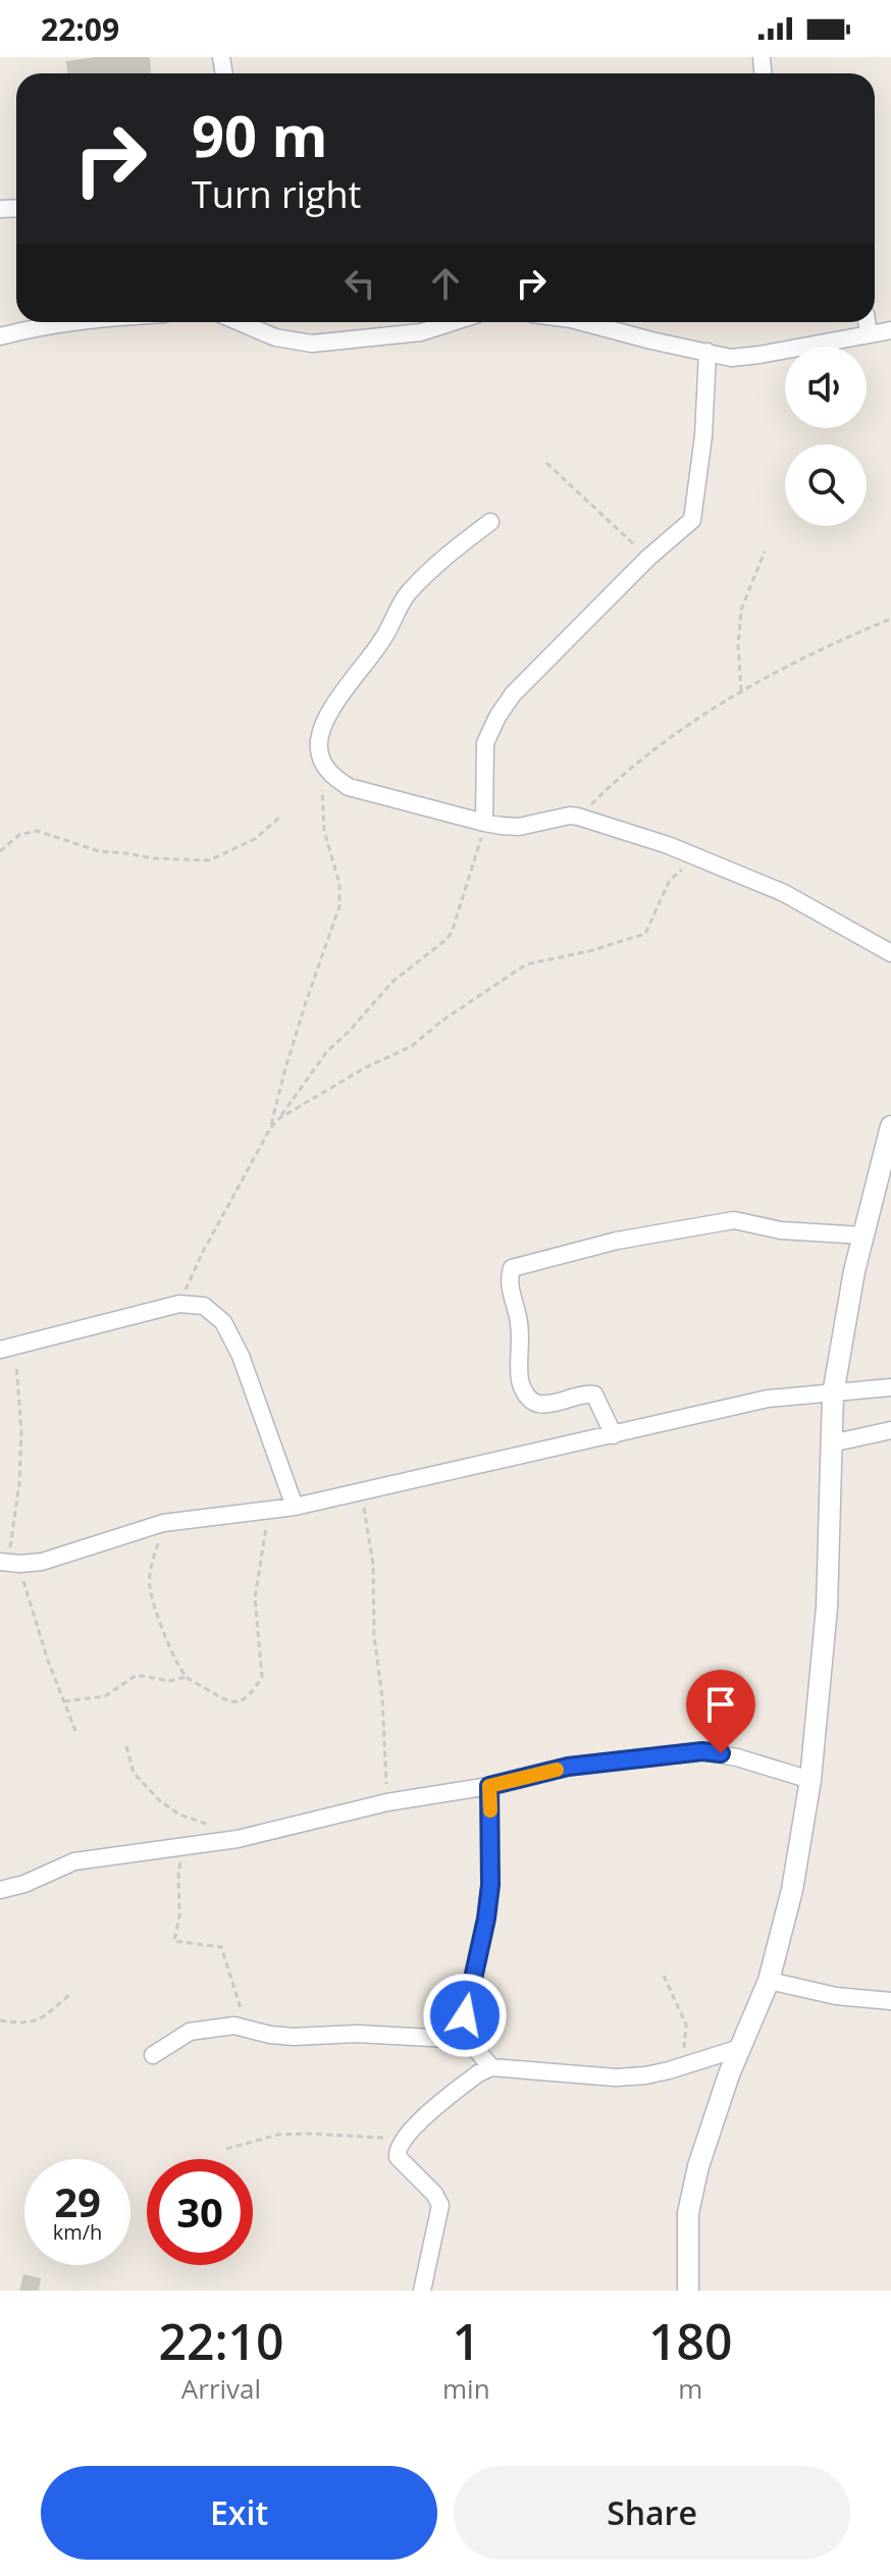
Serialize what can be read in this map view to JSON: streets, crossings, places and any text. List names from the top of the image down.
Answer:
{
  "page": {
    "status": "22:09",
    "turn": ["90 m", "Turn right"],
    "speed": "29 km/h",
    "limit": "30",
    "eta": [
      "22:10",
      "Arrival",
      "1",
      "min",
      "180",
      "m"
    ],
    "buttons": ["Exit", "Share"]
  }
}
